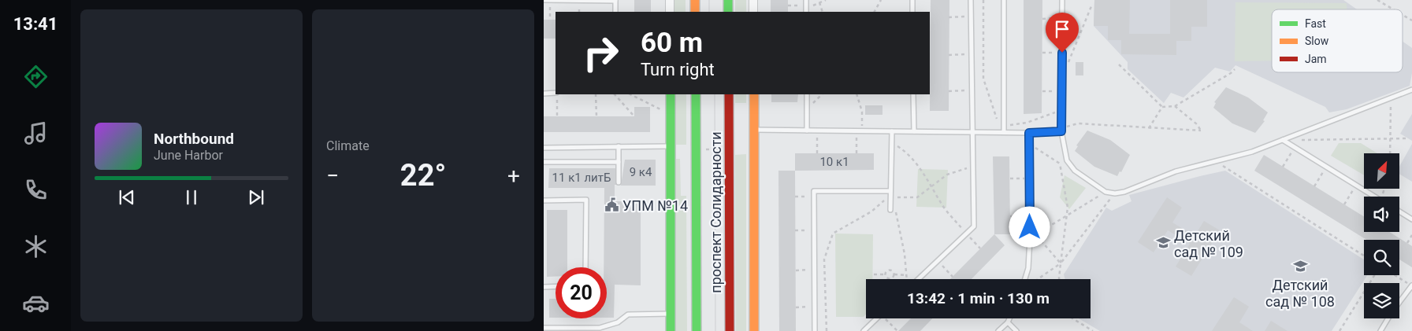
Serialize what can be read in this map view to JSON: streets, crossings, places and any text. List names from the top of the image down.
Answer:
{
  "streets": {
    "main road": ["проспект Солидарности"]
  },
  "places": {
    "public building": ["УПМ №14"],
    "school or university": ["Детский сад № 109", "Детский сад № 108"]
  },
  "house_numbers": ["10 к1", "9 к4", "11 к1 литБ"],
  "legend": ["Fast", "Slow", "Jam"],
  "north": "top right",
  "page": {
    "tabs": "13:41",
    "tile": "Climate",
    "turn": ["60 m", "Turn right"],
    "song": ["Northbound", "June Harbor"],
    "heat": ["−", "22°", "+"],
    "limit": "20",
    "trip": "13:42 · 1 min · 130 m"
  }
}
